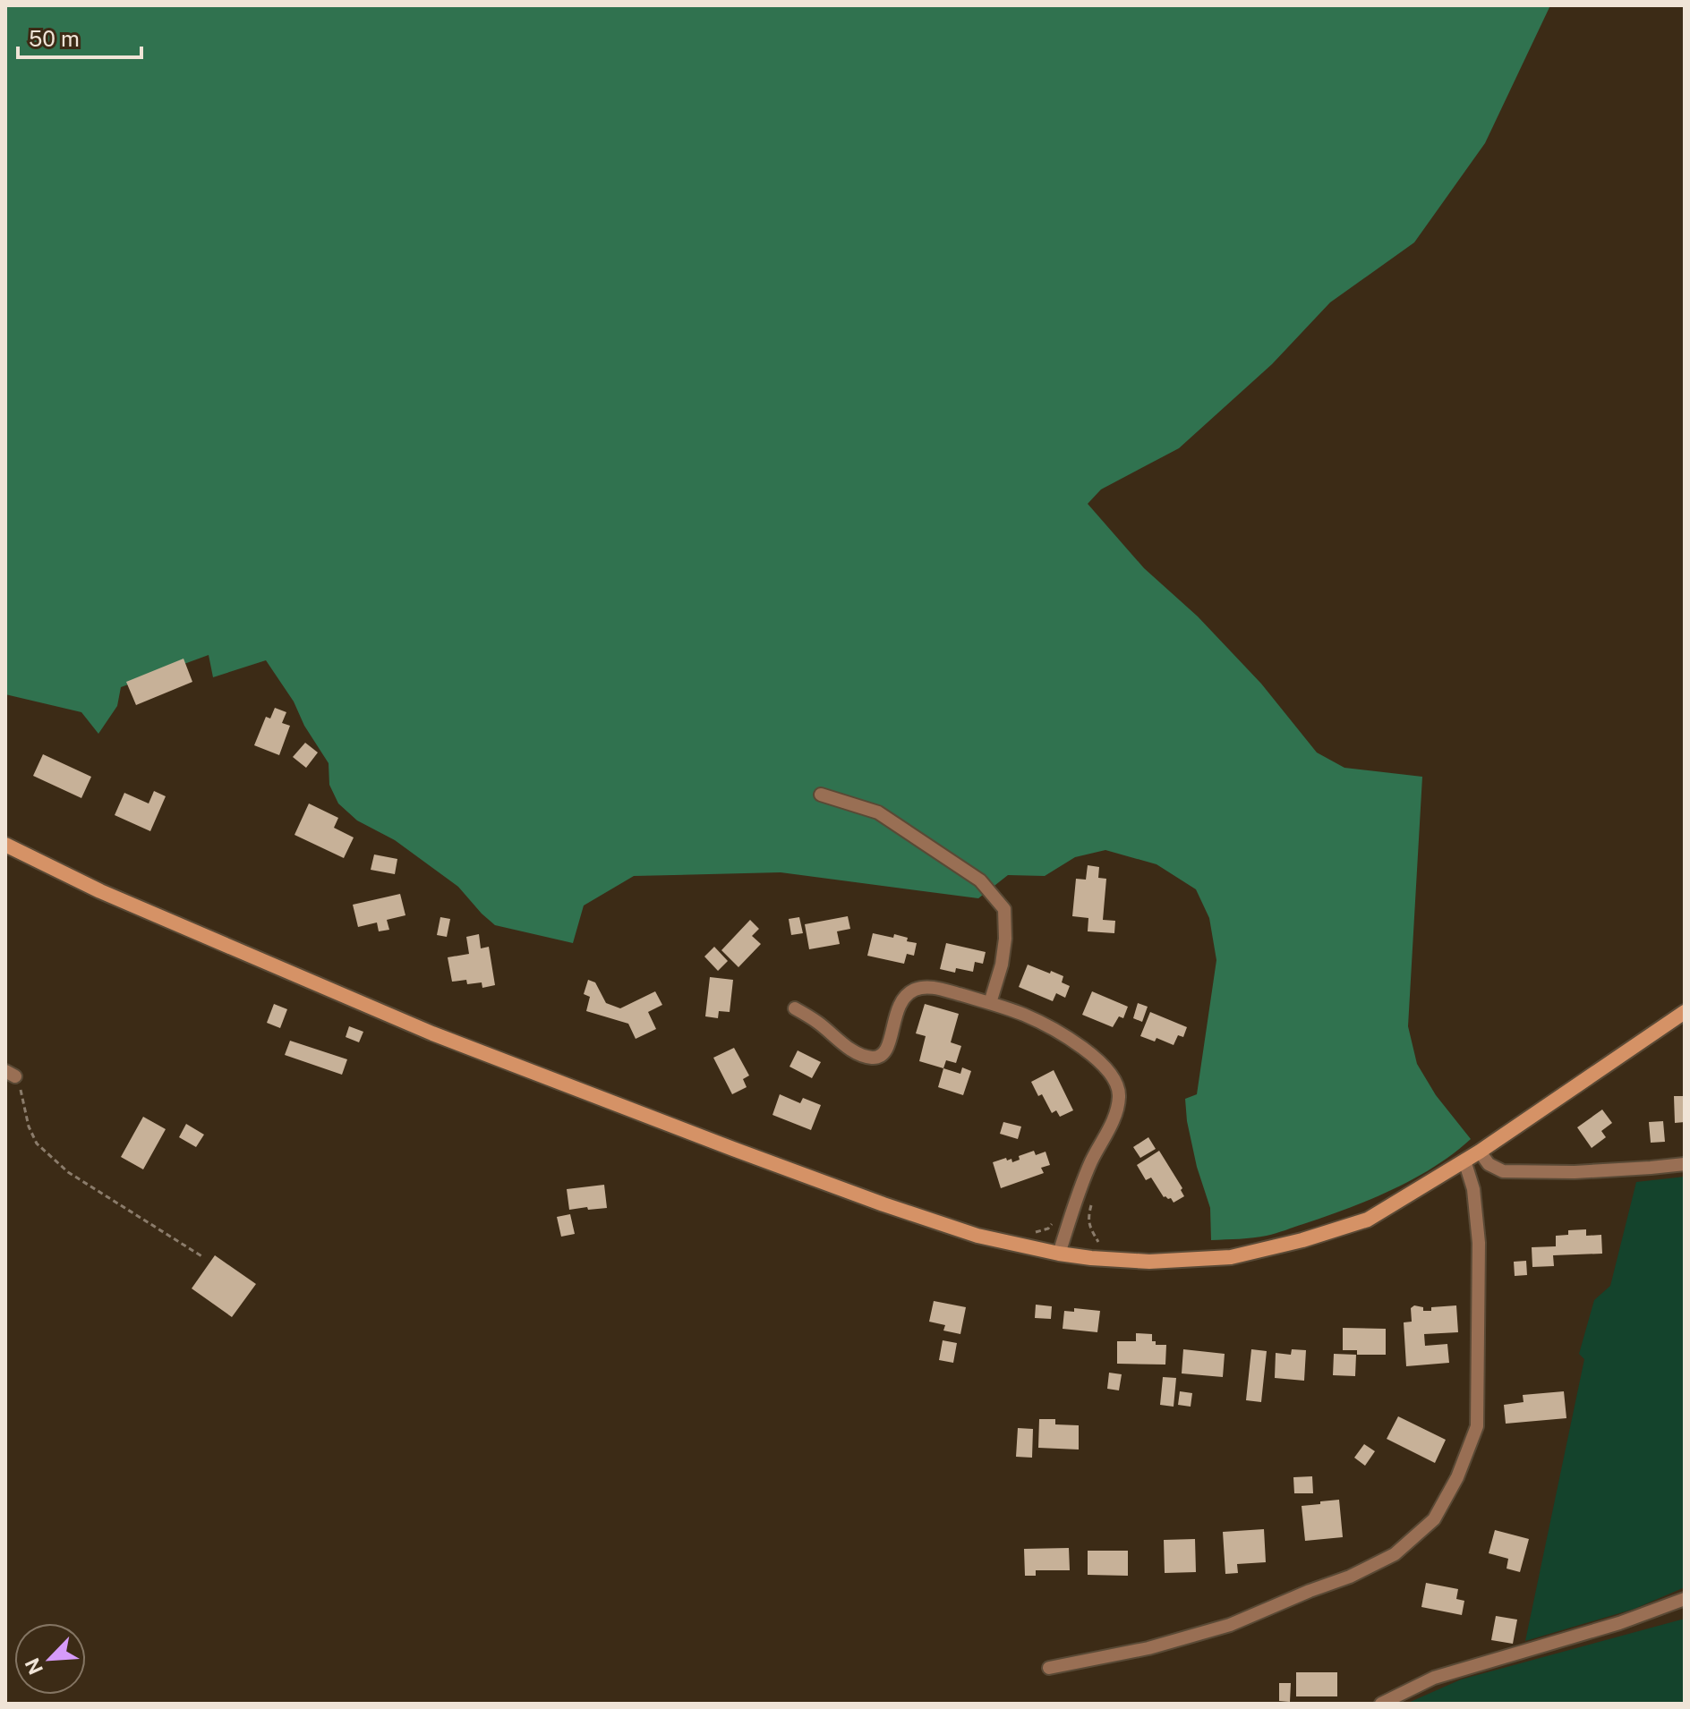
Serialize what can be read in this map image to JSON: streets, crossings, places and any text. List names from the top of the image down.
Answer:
{
  "scale_bar": "50 m",
  "north": "bottom left"
}
